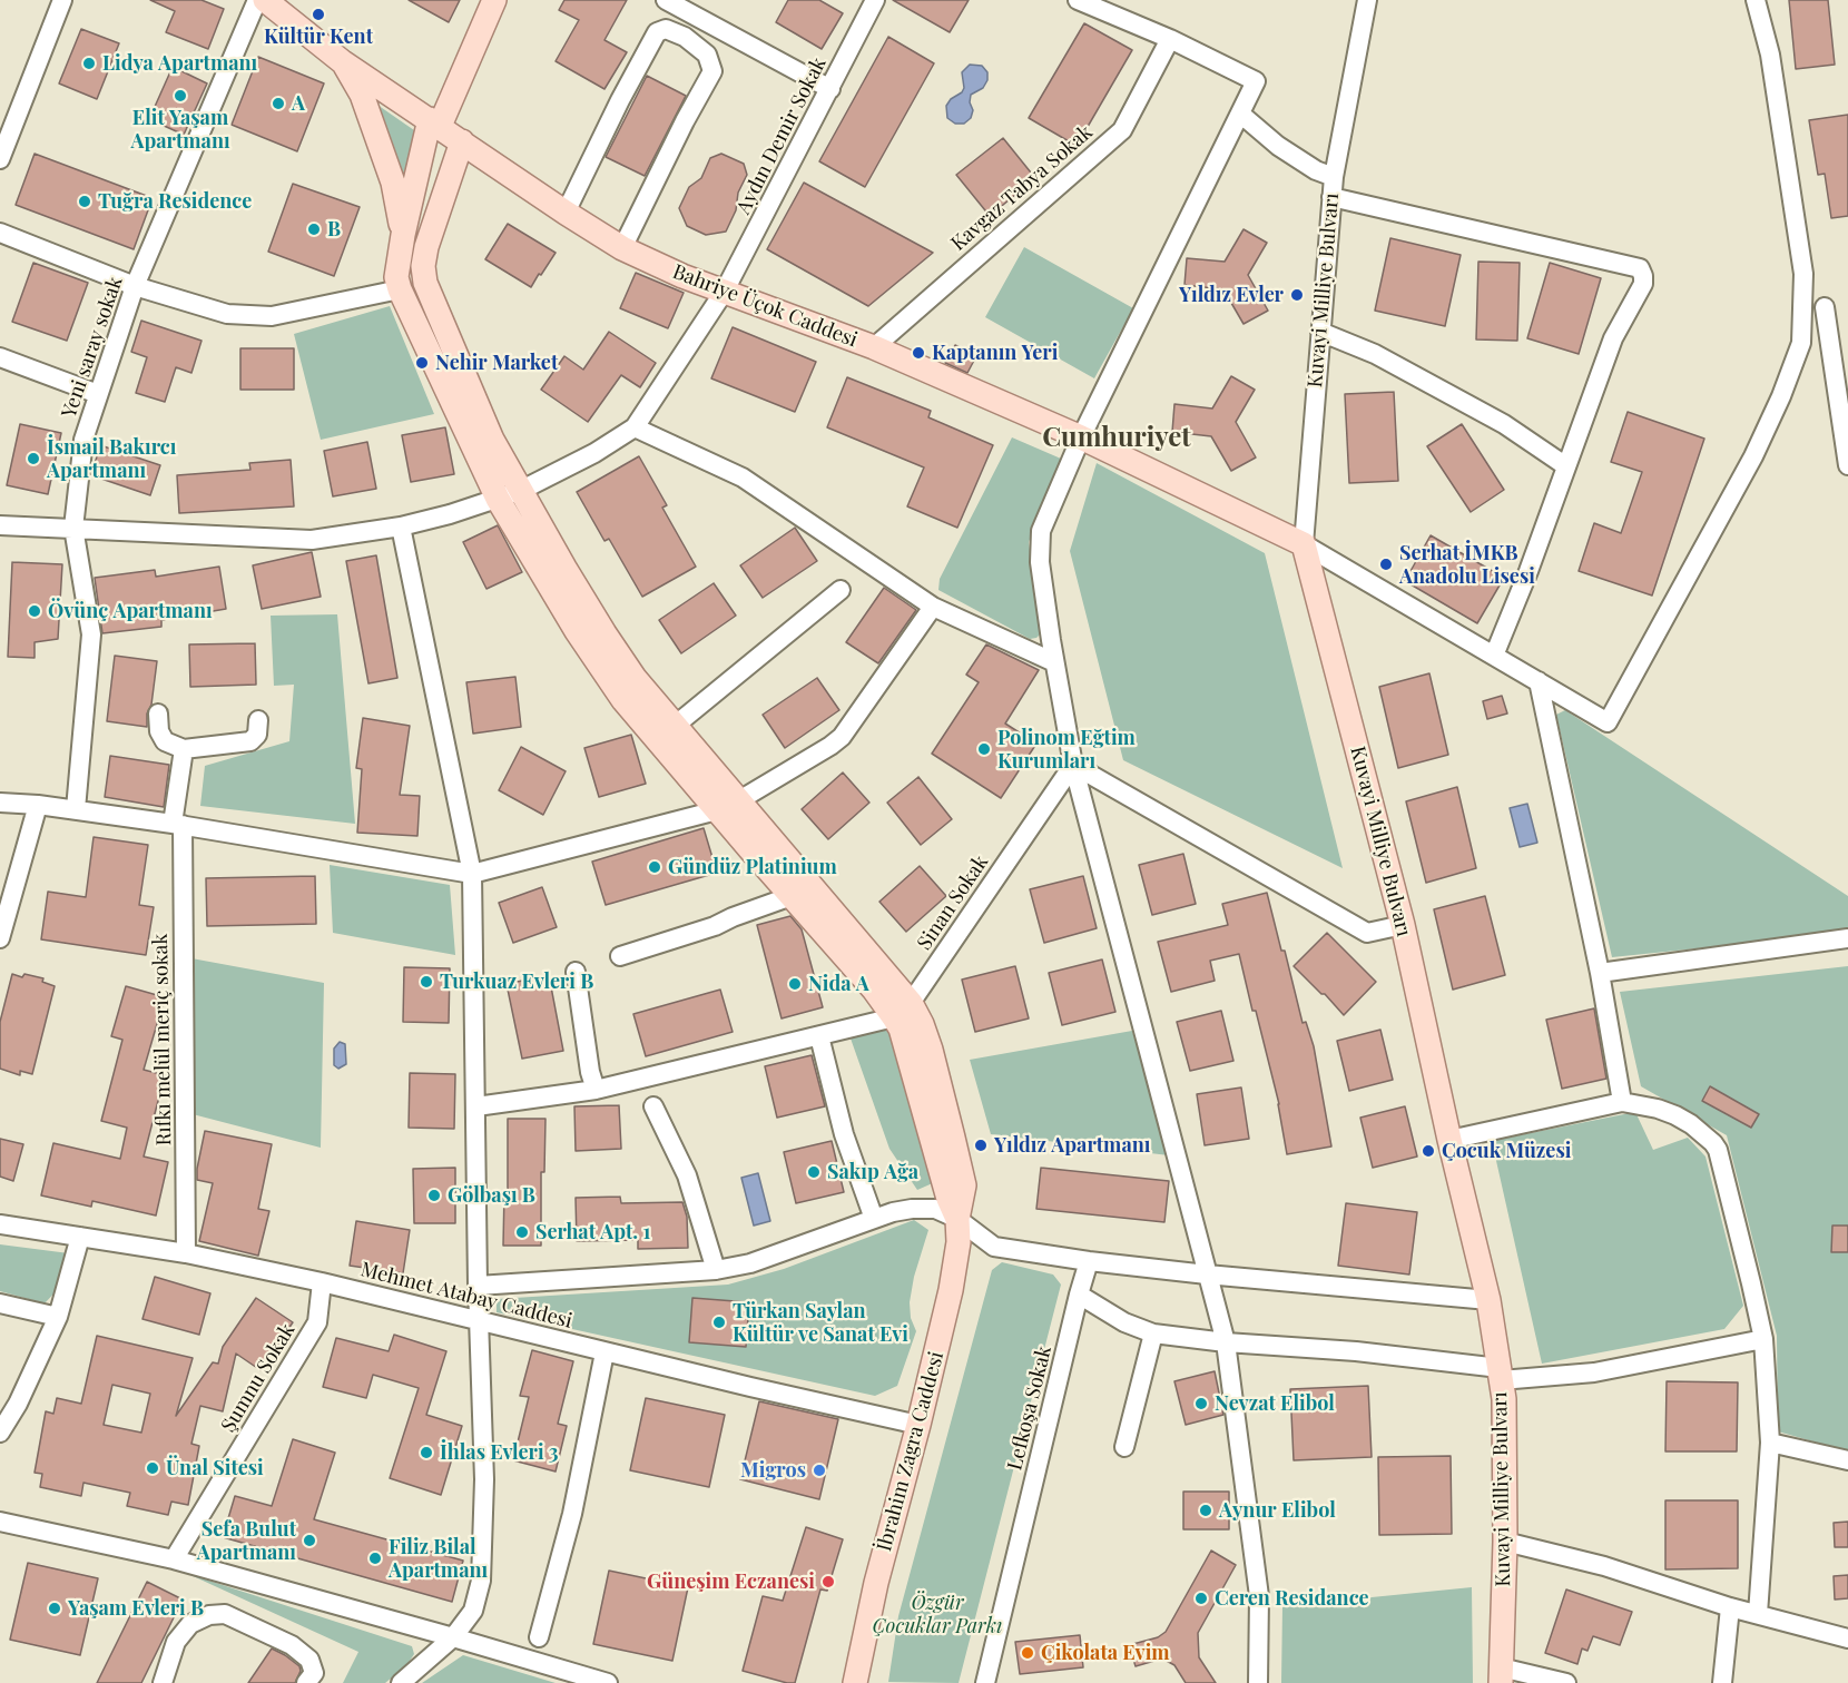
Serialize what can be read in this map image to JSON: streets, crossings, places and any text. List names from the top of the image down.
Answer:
{
  "streets": {
    "main road": ["Kuvayi Milliye Bulvarı", "Bahriye Üçok Caddesi", "İbrahim Zagra Caddesi"],
    "street": [
      "Aydın Demir Sokak",
      "Kavgaz Tabya Sokak",
      "Yeni saray sokak",
      "Sinan Sokak",
      "Rıfkı melül meriç sokak",
      "Mehmet Atabay Caddesi",
      "Şumnu Sokak",
      "Lefkoşa Sokak"
    ]
  },
  "crossings": [
    ["Aydın Demir Sokak", "Bahriye Üçok Caddesi"],
    ["Kavgaz Tabya Sokak", "Bahriye Üçok Caddesi"],
    ["Kuvayi Milliye Bulvarı", "Bahriye Üçok Caddesi"],
    ["Sinan Sokak", "İbrahim Zagra Caddesi"],
    ["Rıfkı melül meriç sokak", "Mehmet Atabay Caddesi"],
    ["Mehmet Atabay Caddesi", "Şumnu Sokak"],
    ["Mehmet Atabay Caddesi", "İbrahim Zagra Caddesi"]
  ],
  "districts": ["Cumhuriyet"],
  "parks": ["Özgür Çocuklar Parkı"],
  "places": [
    "Kültür Kent",
    "Lidya Apartmanı",
    "Elit Yaşam Apartmanı",
    "A",
    "Tuğra Residence",
    "B",
    "Yıldız Evler",
    "Kaptanın Yeri",
    "Nehir Market",
    "İsmail Bakırcı Apartmanı",
    "Serhat İMKB Anadolu Lisesi",
    "Övünç Apartmanı",
    "Polinom Eğtim Kurumları",
    "Gündüz Platinium",
    "Turkuaz Evleri B",
    "Nida A",
    "Yıldız Apartmanı",
    "Çocuk Müzesi",
    "Sakıp Ağa",
    "Gölbaşı B",
    "Serhat Apt. 1",
    "Türkan Saylan Kültür ve Sanat Evi",
    "Nevzat Elibol",
    "İhlas Evleri 3",
    "Ünal Sitesi",
    "Migros",
    "Aynur Elibol",
    "Sefa Bulut Apartmanı",
    "Filiz Bilal Apartmanı",
    "Güneşim Eczanesi",
    "Ceren Residance",
    "Yaşam Evleri B",
    "Çikolata Evim"
  ]
}
